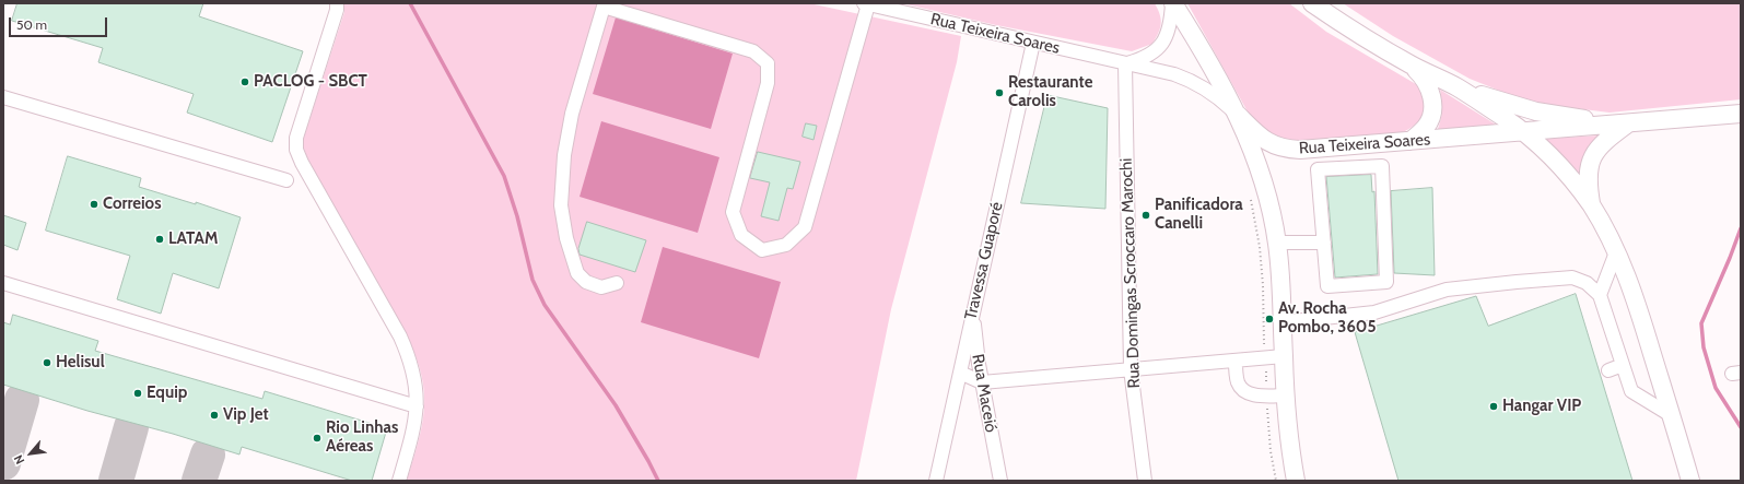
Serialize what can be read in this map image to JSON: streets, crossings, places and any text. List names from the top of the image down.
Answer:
{
  "streets": {
    "main road": ["Rua Teixeira Soares"],
    "street": ["Travessa Guaporé", "Rua Domingas Scroccaro Marochi", "Rua Maceió"]
  },
  "crossings": [
    ["Rua Teixeira Soares", "Travessa Guaporé"],
    ["Rua Teixeira Soares", "Rua Domingas Scroccaro Marochi"],
    ["Travessa Guaporé", "Rua Maceió"]
  ],
  "places": [
    "PACLOG - SBCT",
    "Restaurante Carolis",
    "Correios",
    "Panificadora Canelli",
    "LATAM",
    "Av. Rocha Pombo, 3605",
    "Helisul",
    "Equip",
    "Hangar VIP",
    "Vip Jet",
    "Rio Linhas Aéreas"
  ],
  "scale_bar": "50 m",
  "north": "bottom left"
}
